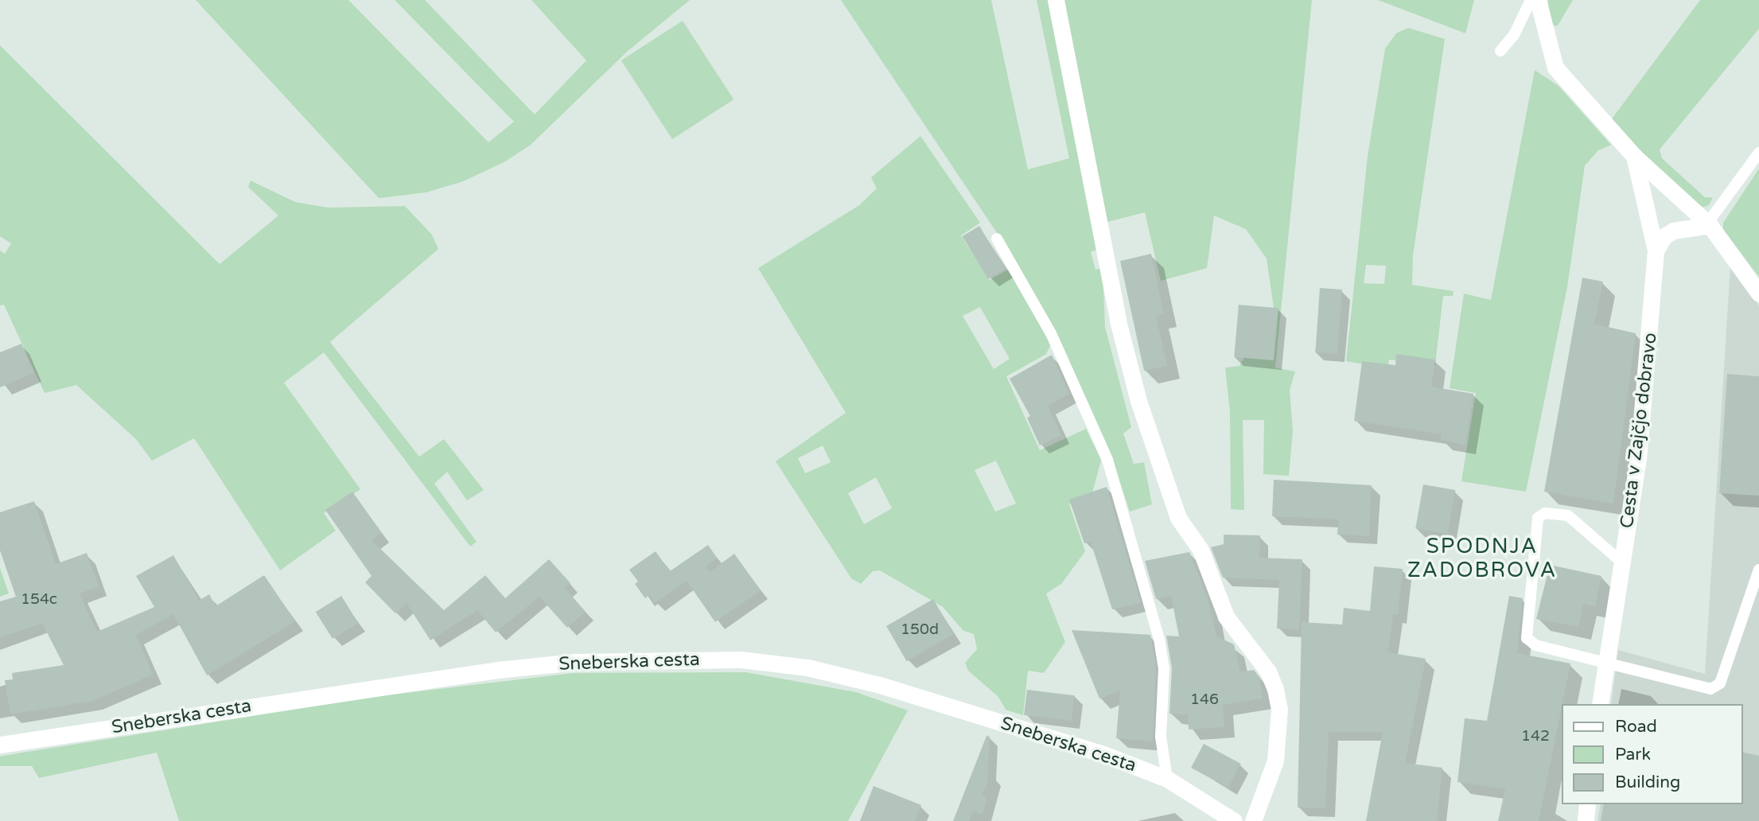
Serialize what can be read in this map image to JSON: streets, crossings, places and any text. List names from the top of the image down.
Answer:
{
  "streets": {
    "street": ["Cesta v Zajčjo dobravo", "Sneberska cesta"]
  },
  "districts": ["SPODNJA ZADOBROVA"],
  "house_numbers": [
    "154c",
    "150d",
    "146",
    "142"
  ],
  "legend": ["Road", "Park", "Building"]
}
